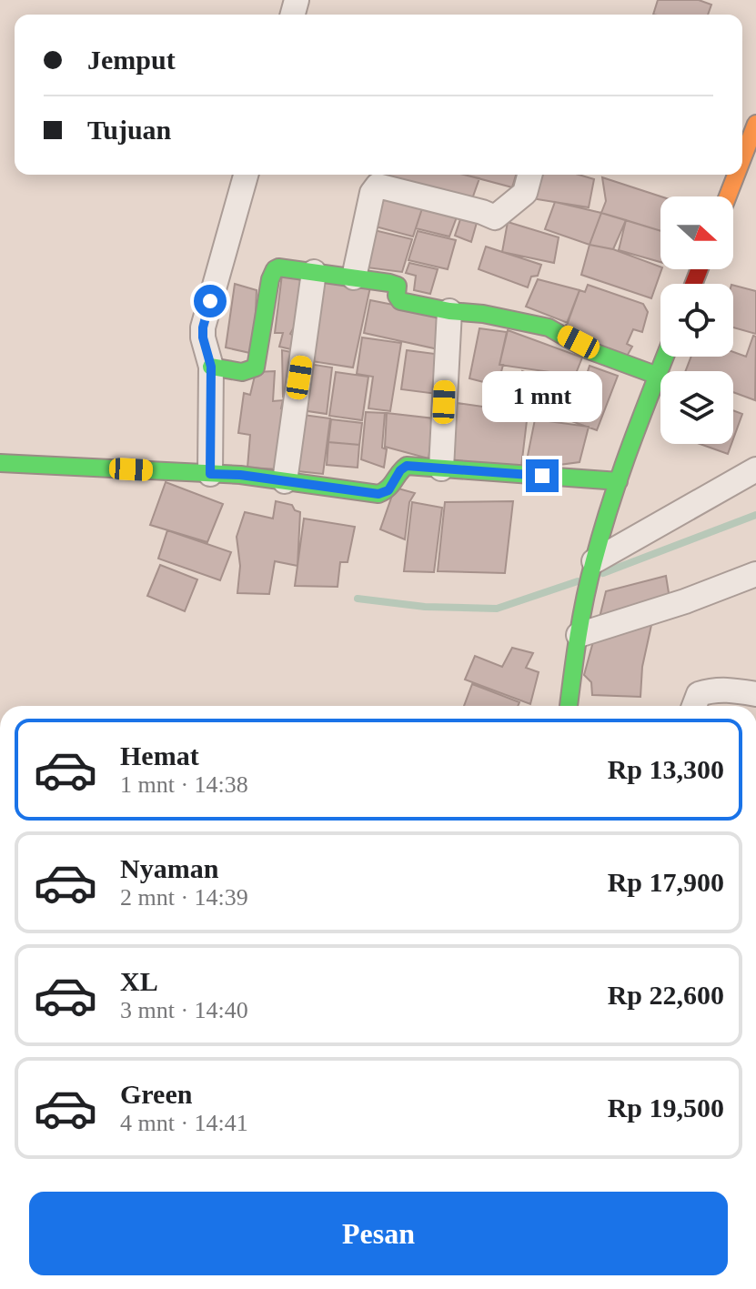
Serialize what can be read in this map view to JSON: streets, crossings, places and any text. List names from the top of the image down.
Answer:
{
  "north": "right",
  "page": {
    "banner": ["Jemput", "Tujuan"],
    "bubble": "1 mnt",
    "list": [
      {
        "name": "Hemat",
        "note": "1 mnt · 14:38",
        "value": "Rp 13,300"
      },
      {
        "name": "Nyaman",
        "note": "2 mnt · 14:39",
        "value": "Rp 17,900"
      },
      {
        "name": "XL",
        "note": "3 mnt · 14:40",
        "value": "Rp 22,600"
      },
      {
        "name": "Green",
        "note": "4 mnt · 14:41",
        "value": "Rp 19,500"
      }
    ],
    "buttons": "Pesan"
  }
}
